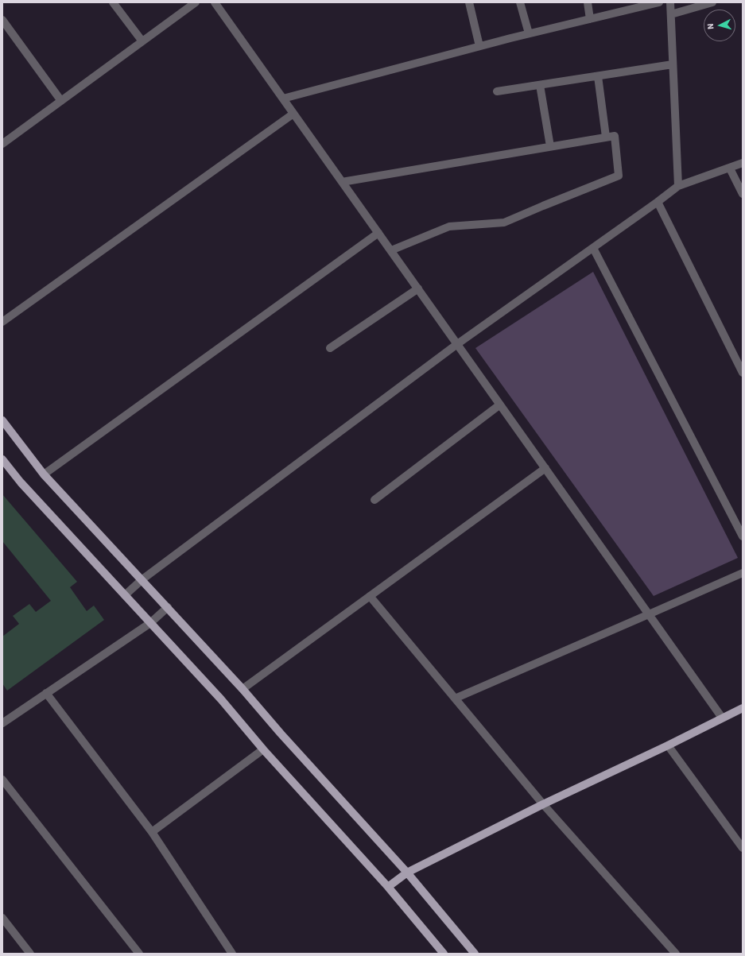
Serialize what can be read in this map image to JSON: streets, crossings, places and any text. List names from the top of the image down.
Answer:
{
  "north": "left"
}
